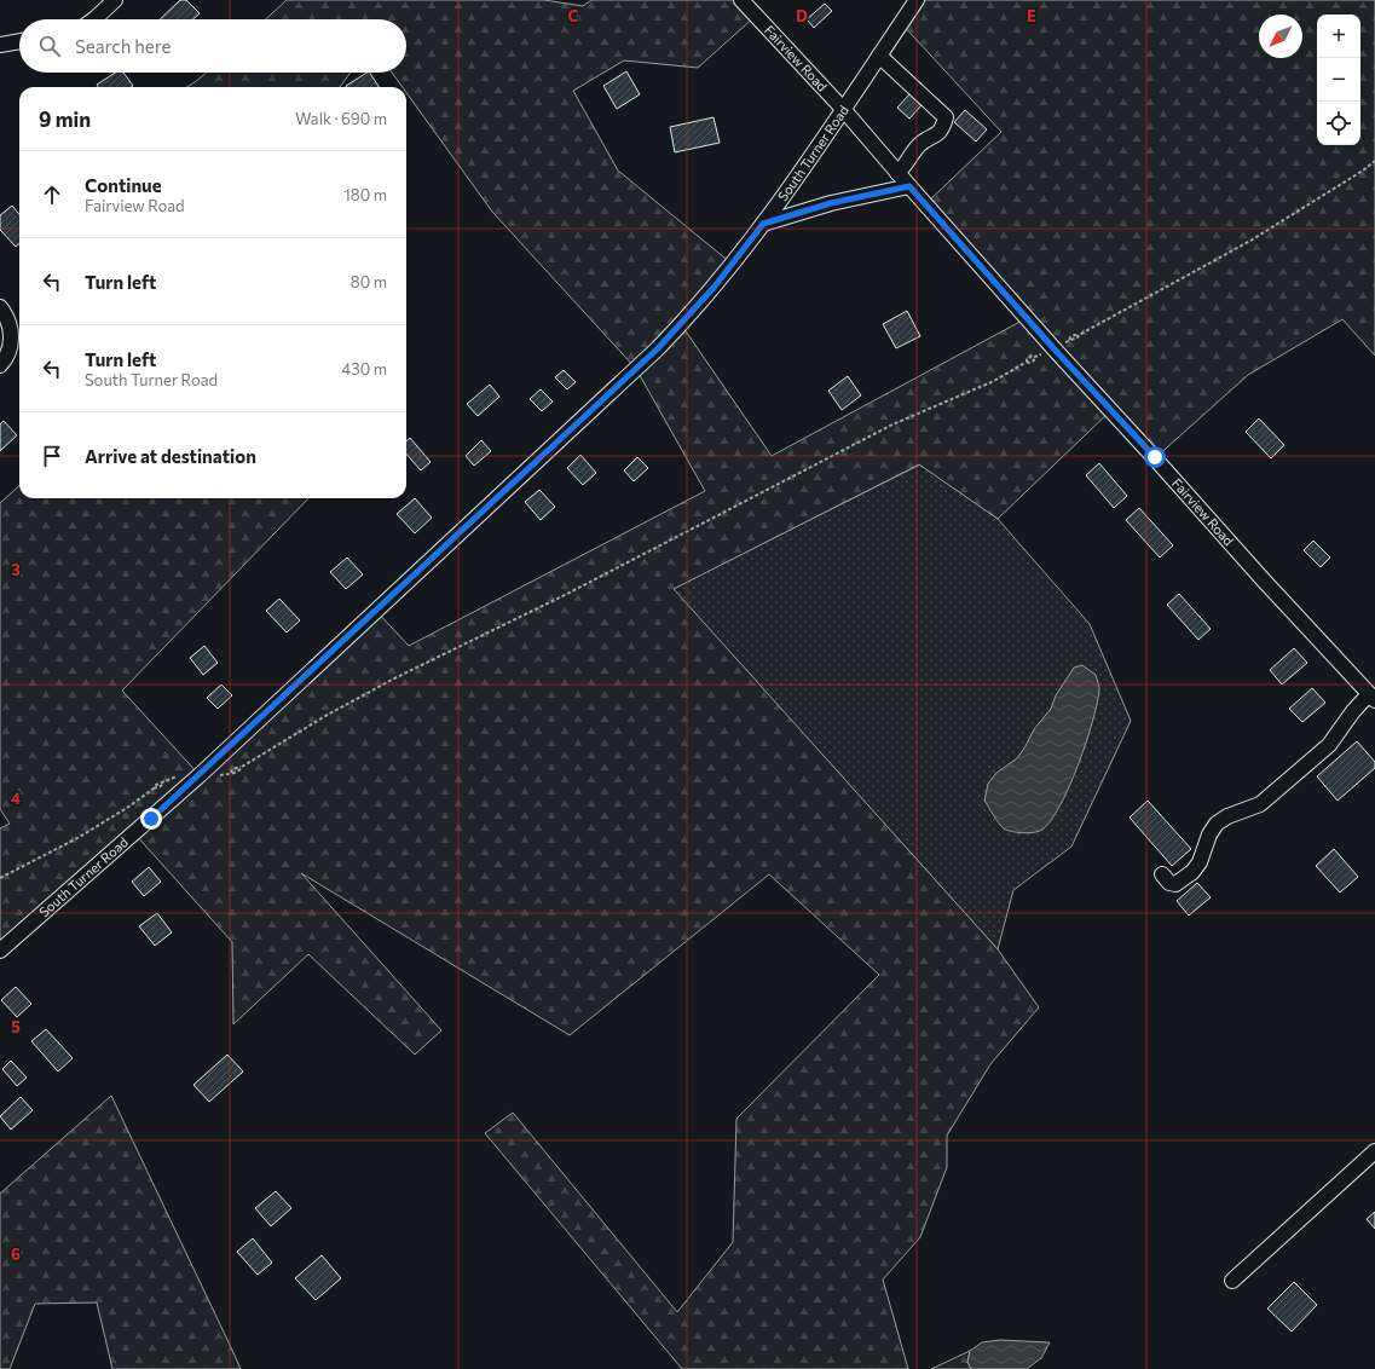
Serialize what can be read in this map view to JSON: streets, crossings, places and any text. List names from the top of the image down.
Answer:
{
  "streets": {
    "street": ["Fairview Road", "South Turner Road"]
  },
  "crossings": [
    ["Fairview Road", "South Turner Road"]
  ],
  "north": "bottom left",
  "page": {
    "map_buttons": ["+", "−"],
    "search": "Search here",
    "heading": ["9 min", "Walk · 690 m"],
    "list": [
      ["Continue", "Fairview Road", "180 m"],
      ["Turn left", "80 m"],
      ["Turn left", "South Turner Road", "430 m"],
      "Arrive at destination"
    ]
  },
  "grid": {
    "columns": ["C", "D", "E"],
    "rows": [
      "3",
      "4",
      "5",
      "6"
    ]
  }
}
